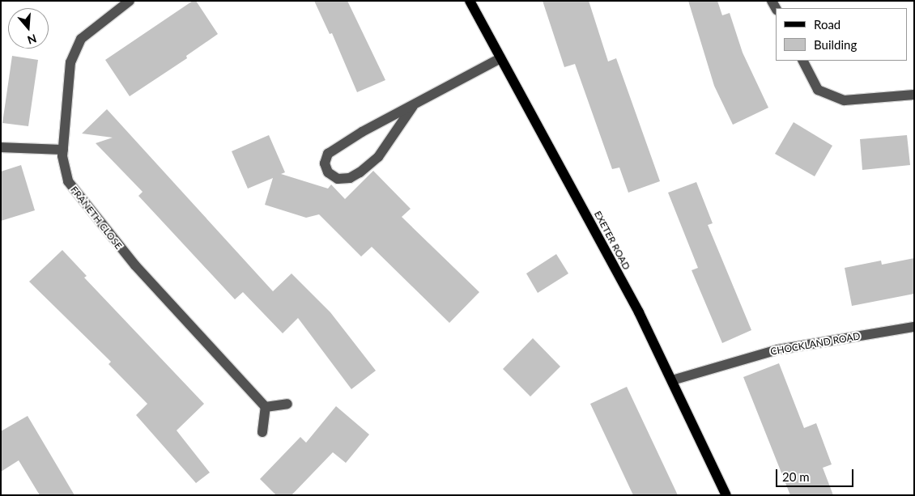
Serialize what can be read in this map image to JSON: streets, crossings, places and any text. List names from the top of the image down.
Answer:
{
  "streets": {
    "main road": ["EXETER ROAD"],
    "street": ["FRANETH CLOSE", "CHOCKLAND ROAD"]
  },
  "crossings": [
    ["EXETER ROAD", "CHOCKLAND ROAD"]
  ],
  "legend": ["Road", "Building"],
  "scale_bar": "20 m",
  "north": "bottom"
}
